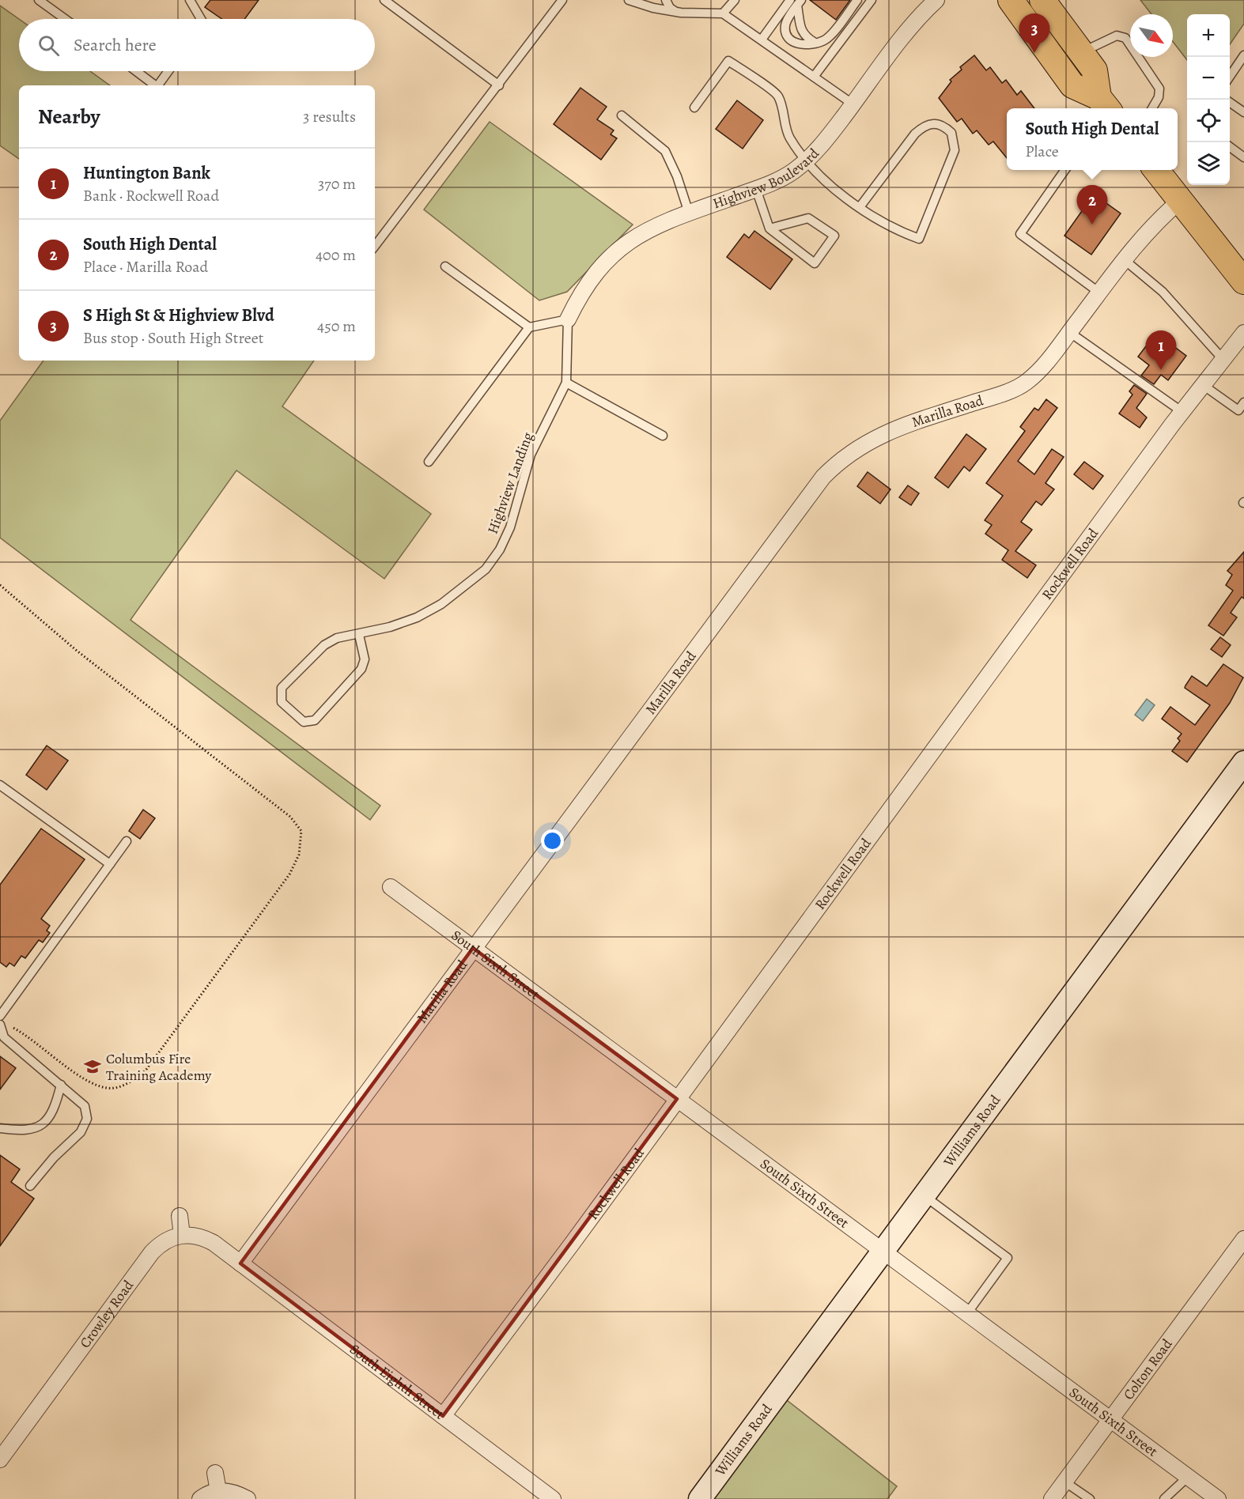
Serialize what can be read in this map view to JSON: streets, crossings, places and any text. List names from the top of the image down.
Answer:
{
  "streets": {
    "main road": ["Williams Road"],
    "street": [
      "Highview Boulevard",
      "Marilla Road",
      "Rockwell Road",
      "South Sixth Street",
      "Crowley Road",
      "Colton Road",
      "South Eighth Street"
    ],
    "lane": ["Highview Landing"]
  },
  "crossings": [
    ["Highview Boulevard", "Highview Landing"],
    ["Marilla Road", "South Sixth Street"],
    ["Marilla Road", "Crowley Road"],
    ["Marilla Road", "South Eighth Street"],
    ["Rockwell Road", "South Sixth Street"],
    ["Rockwell Road", "South Eighth Street"],
    ["South Sixth Street", "Williams Road"],
    ["South Sixth Street", "Colton Road"],
    ["Crowley Road", "South Eighth Street"]
  ],
  "places": {
    "school or university": ["Columbus Fire Training Academy"]
  },
  "north": "bottom right",
  "page": {
    "pins": ["3", "2", "1"],
    "map_buttons": ["+", "−"],
    "search": "Search here",
    "heading": ["Nearby", "3 results"],
    "popup": ["South High Dental", "Place"],
    "list": [
      {
        "mark": "1",
        "name": "Huntington Bank",
        "note": "Bank · Rockwell Road",
        "value": "370 m"
      },
      {
        "mark": "2",
        "name": "South High Dental",
        "note": "Place · Marilla Road",
        "value": "400 m"
      },
      {
        "mark": "3",
        "name": "S High St & Highview Blvd",
        "note": "Bus stop · South High Street",
        "value": "450 m"
      }
    ]
  }
}
